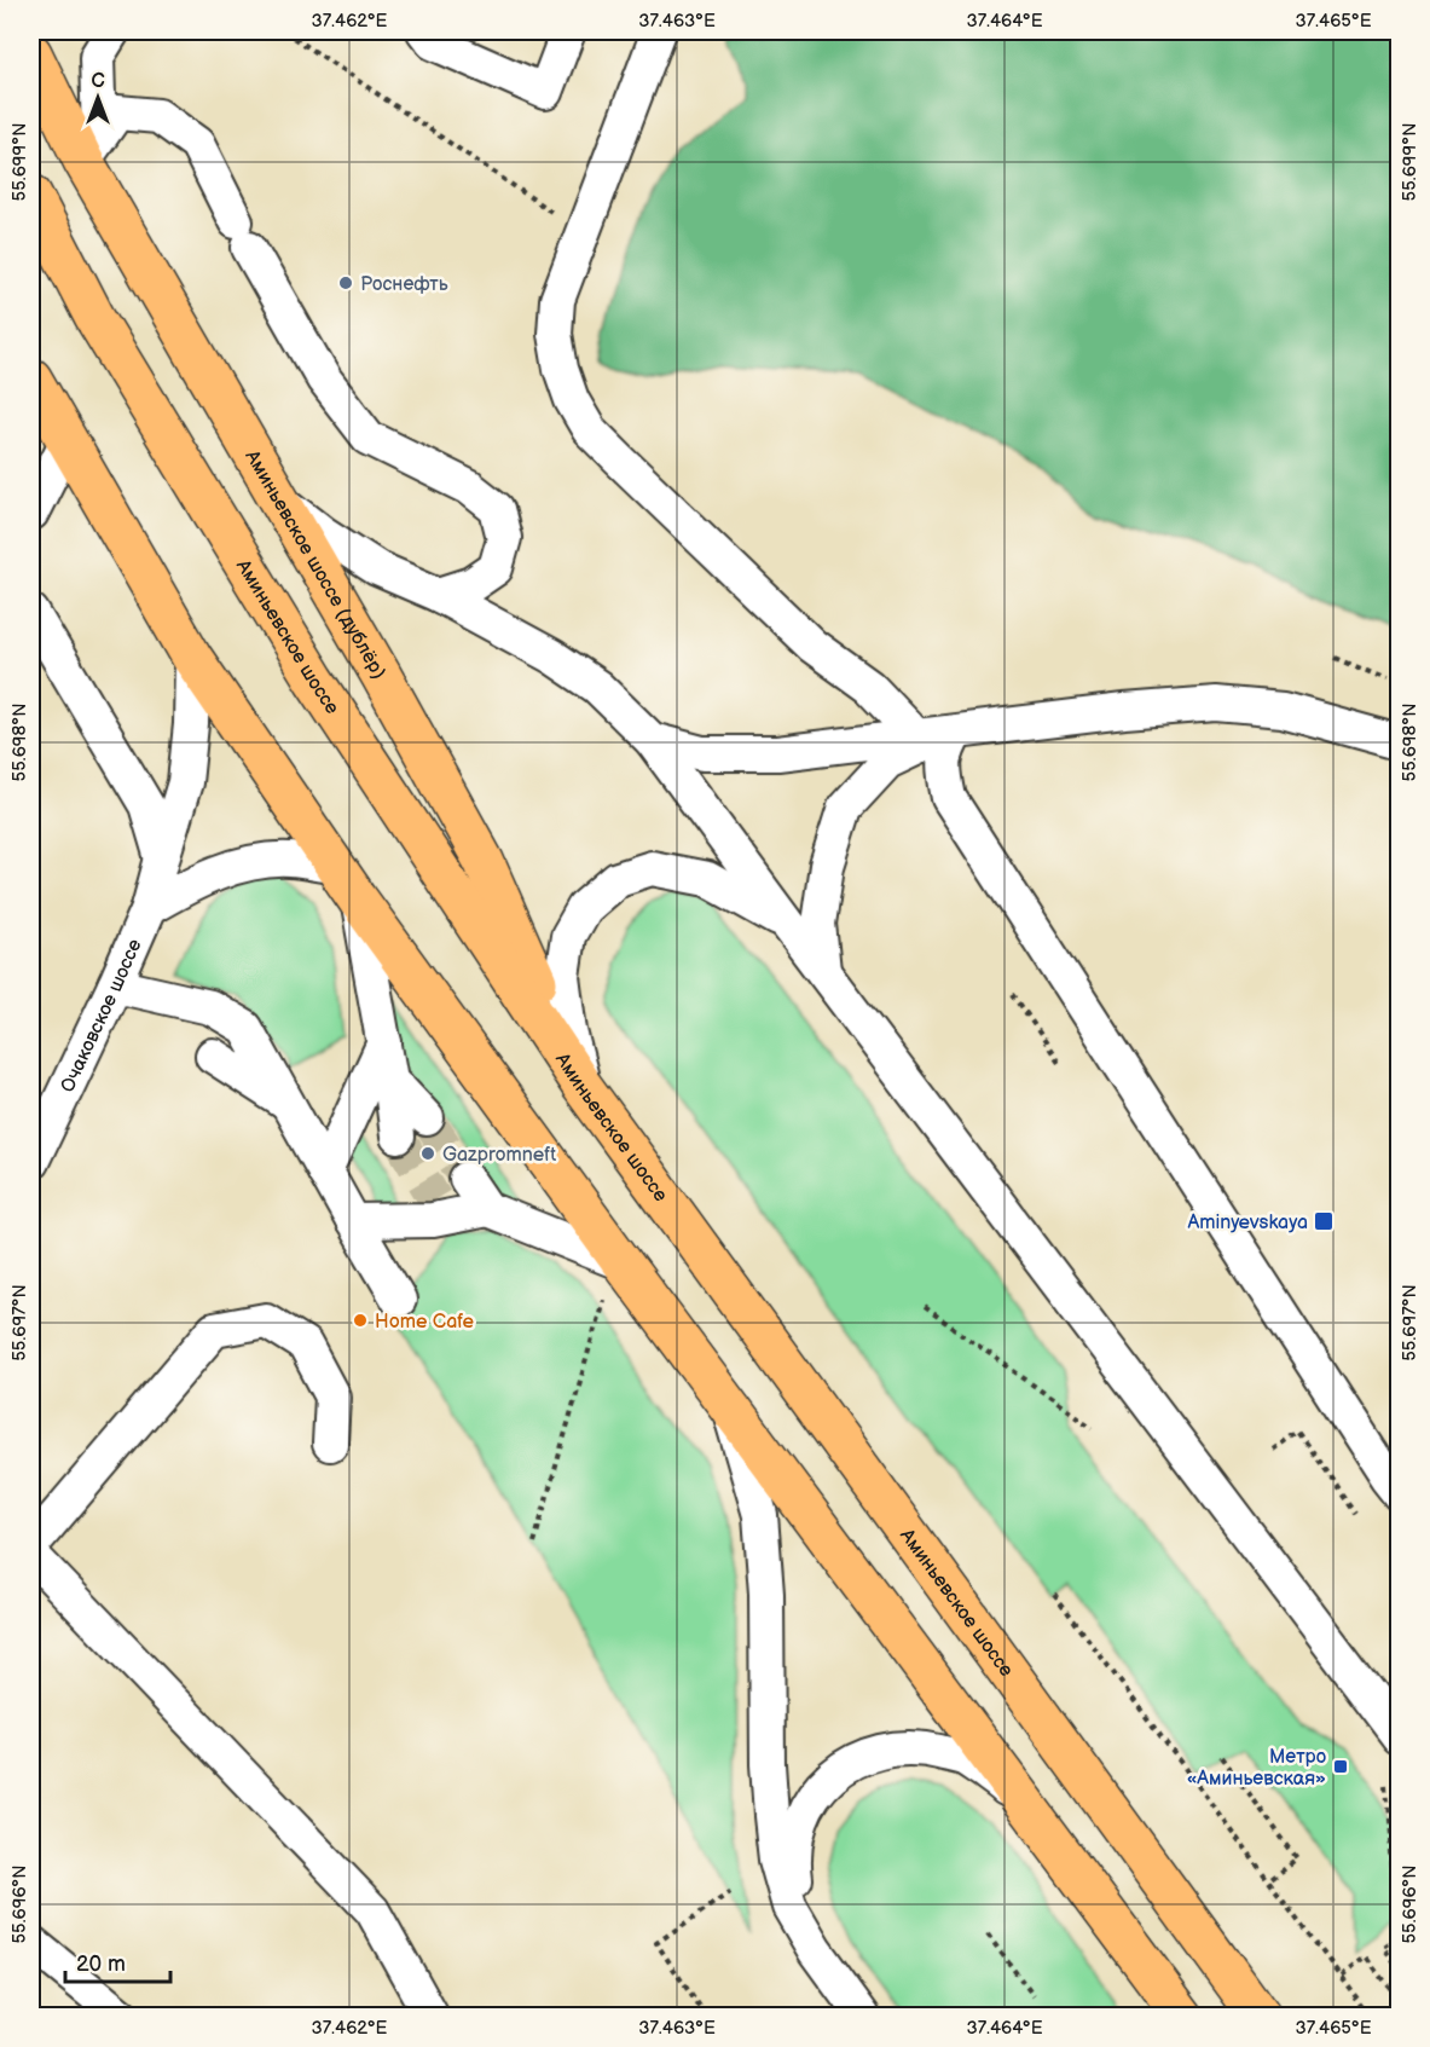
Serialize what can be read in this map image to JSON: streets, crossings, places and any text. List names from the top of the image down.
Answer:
{
  "streets": {
    "main road": ["Аминьевское шоссе (дублёр)", "Аминьевское шоссе"],
    "street": ["Очаковское шоссе"]
  },
  "crossings": [
    ["Аминьевское шоссе (дублёр)", "Аминьевское шоссе"]
  ],
  "places": {
    "other": ["Роснефть", "Gazpromneft", "Home Cafe"],
    "transit": ["Aminyevskaya", "Метро «Аминьевская»"]
  },
  "scale_bar": "20 m",
  "north": "top",
  "coordinates": [
    "37.462°E",
    "37.463°E",
    "37.464°E",
    "37.465°E",
    "55.699°N",
    "55.698°N",
    "55.697°N",
    "55.696°N"
  ]
}
